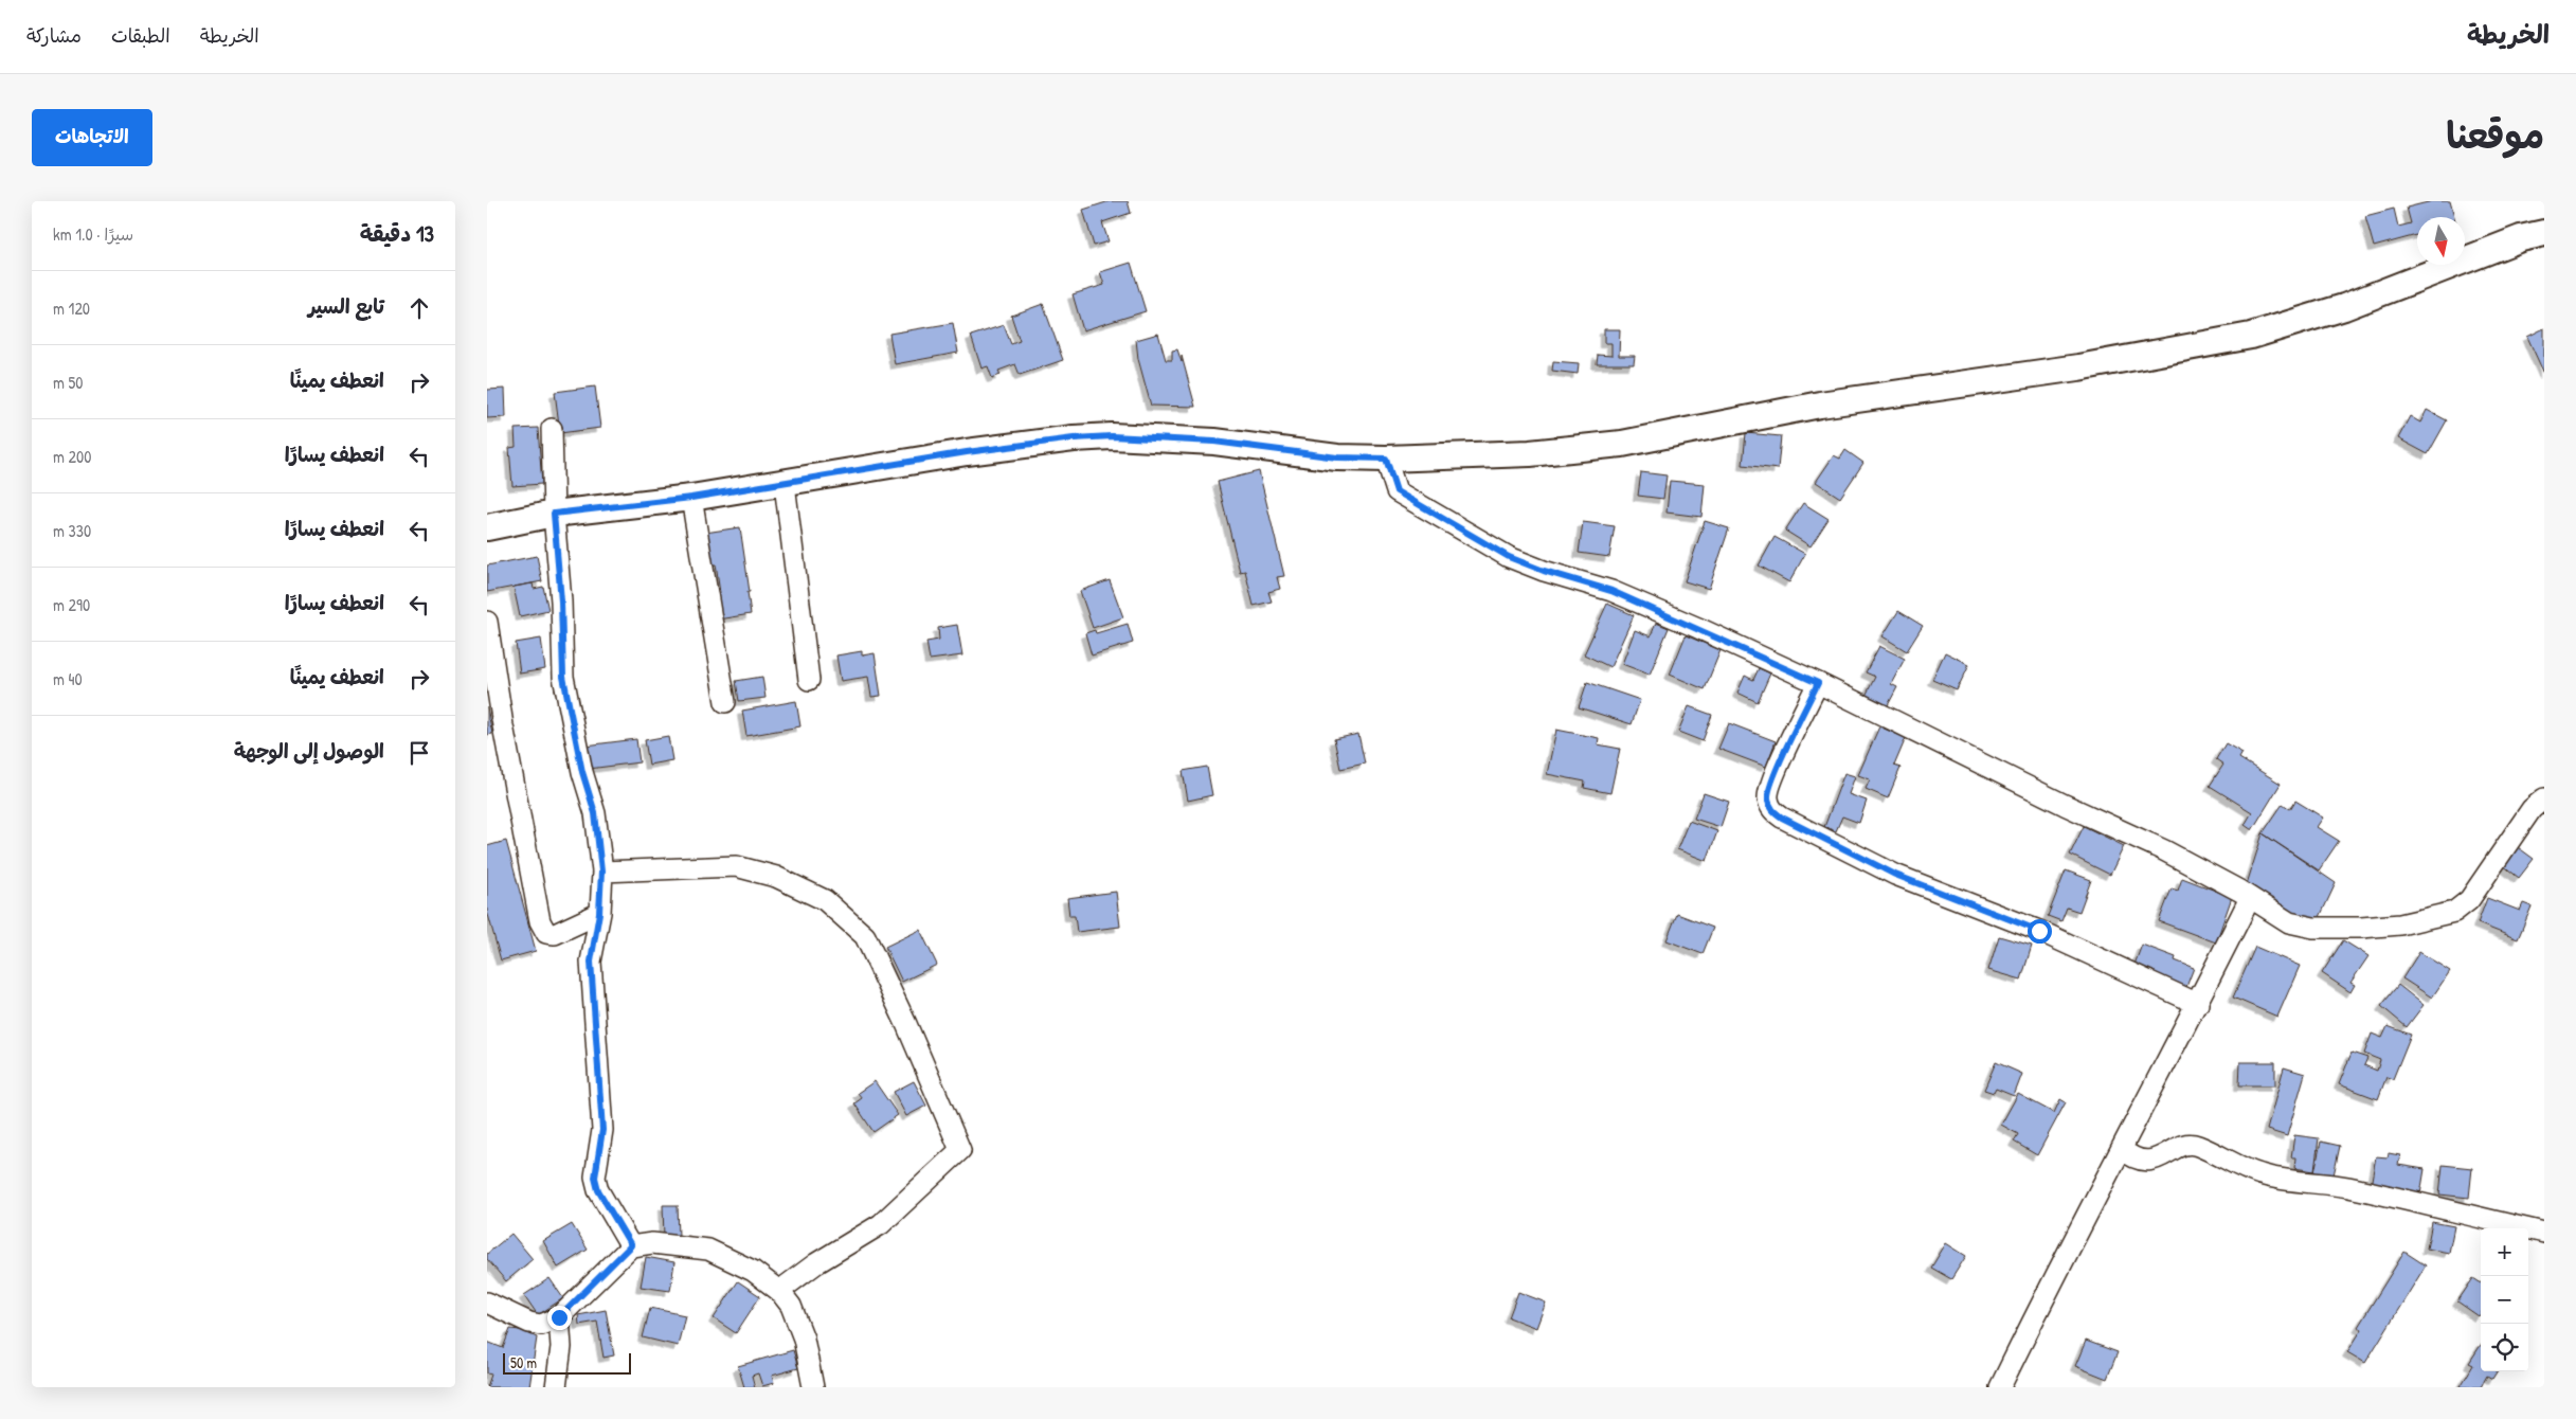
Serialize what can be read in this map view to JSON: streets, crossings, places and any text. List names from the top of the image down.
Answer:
{
  "scale_bar": "50 m",
  "north": "bottom",
  "page": {
    "header": "الخريطة",
    "nav": ["الخريطة", "الطبقات", "مشاركة"],
    "title": "موقعنا",
    "buttons": "الاتجاهات",
    "heading": ["13 دقيقة", "سيرًا · 1.0 km"],
    "list": [
      ["تابع السير", "120 m"],
      ["انعطف يمينًا", "50 m"],
      ["انعطف يسارًا", "200 m"],
      ["انعطف يسارًا", "330 m"],
      ["انعطف يسارًا", "290 m"],
      ["انعطف يمينًا", "40 m"],
      "الوصول إلى الوجهة"
    ],
    "map_buttons": ["+", "−"],
    "scale": "50 m"
  }
}
